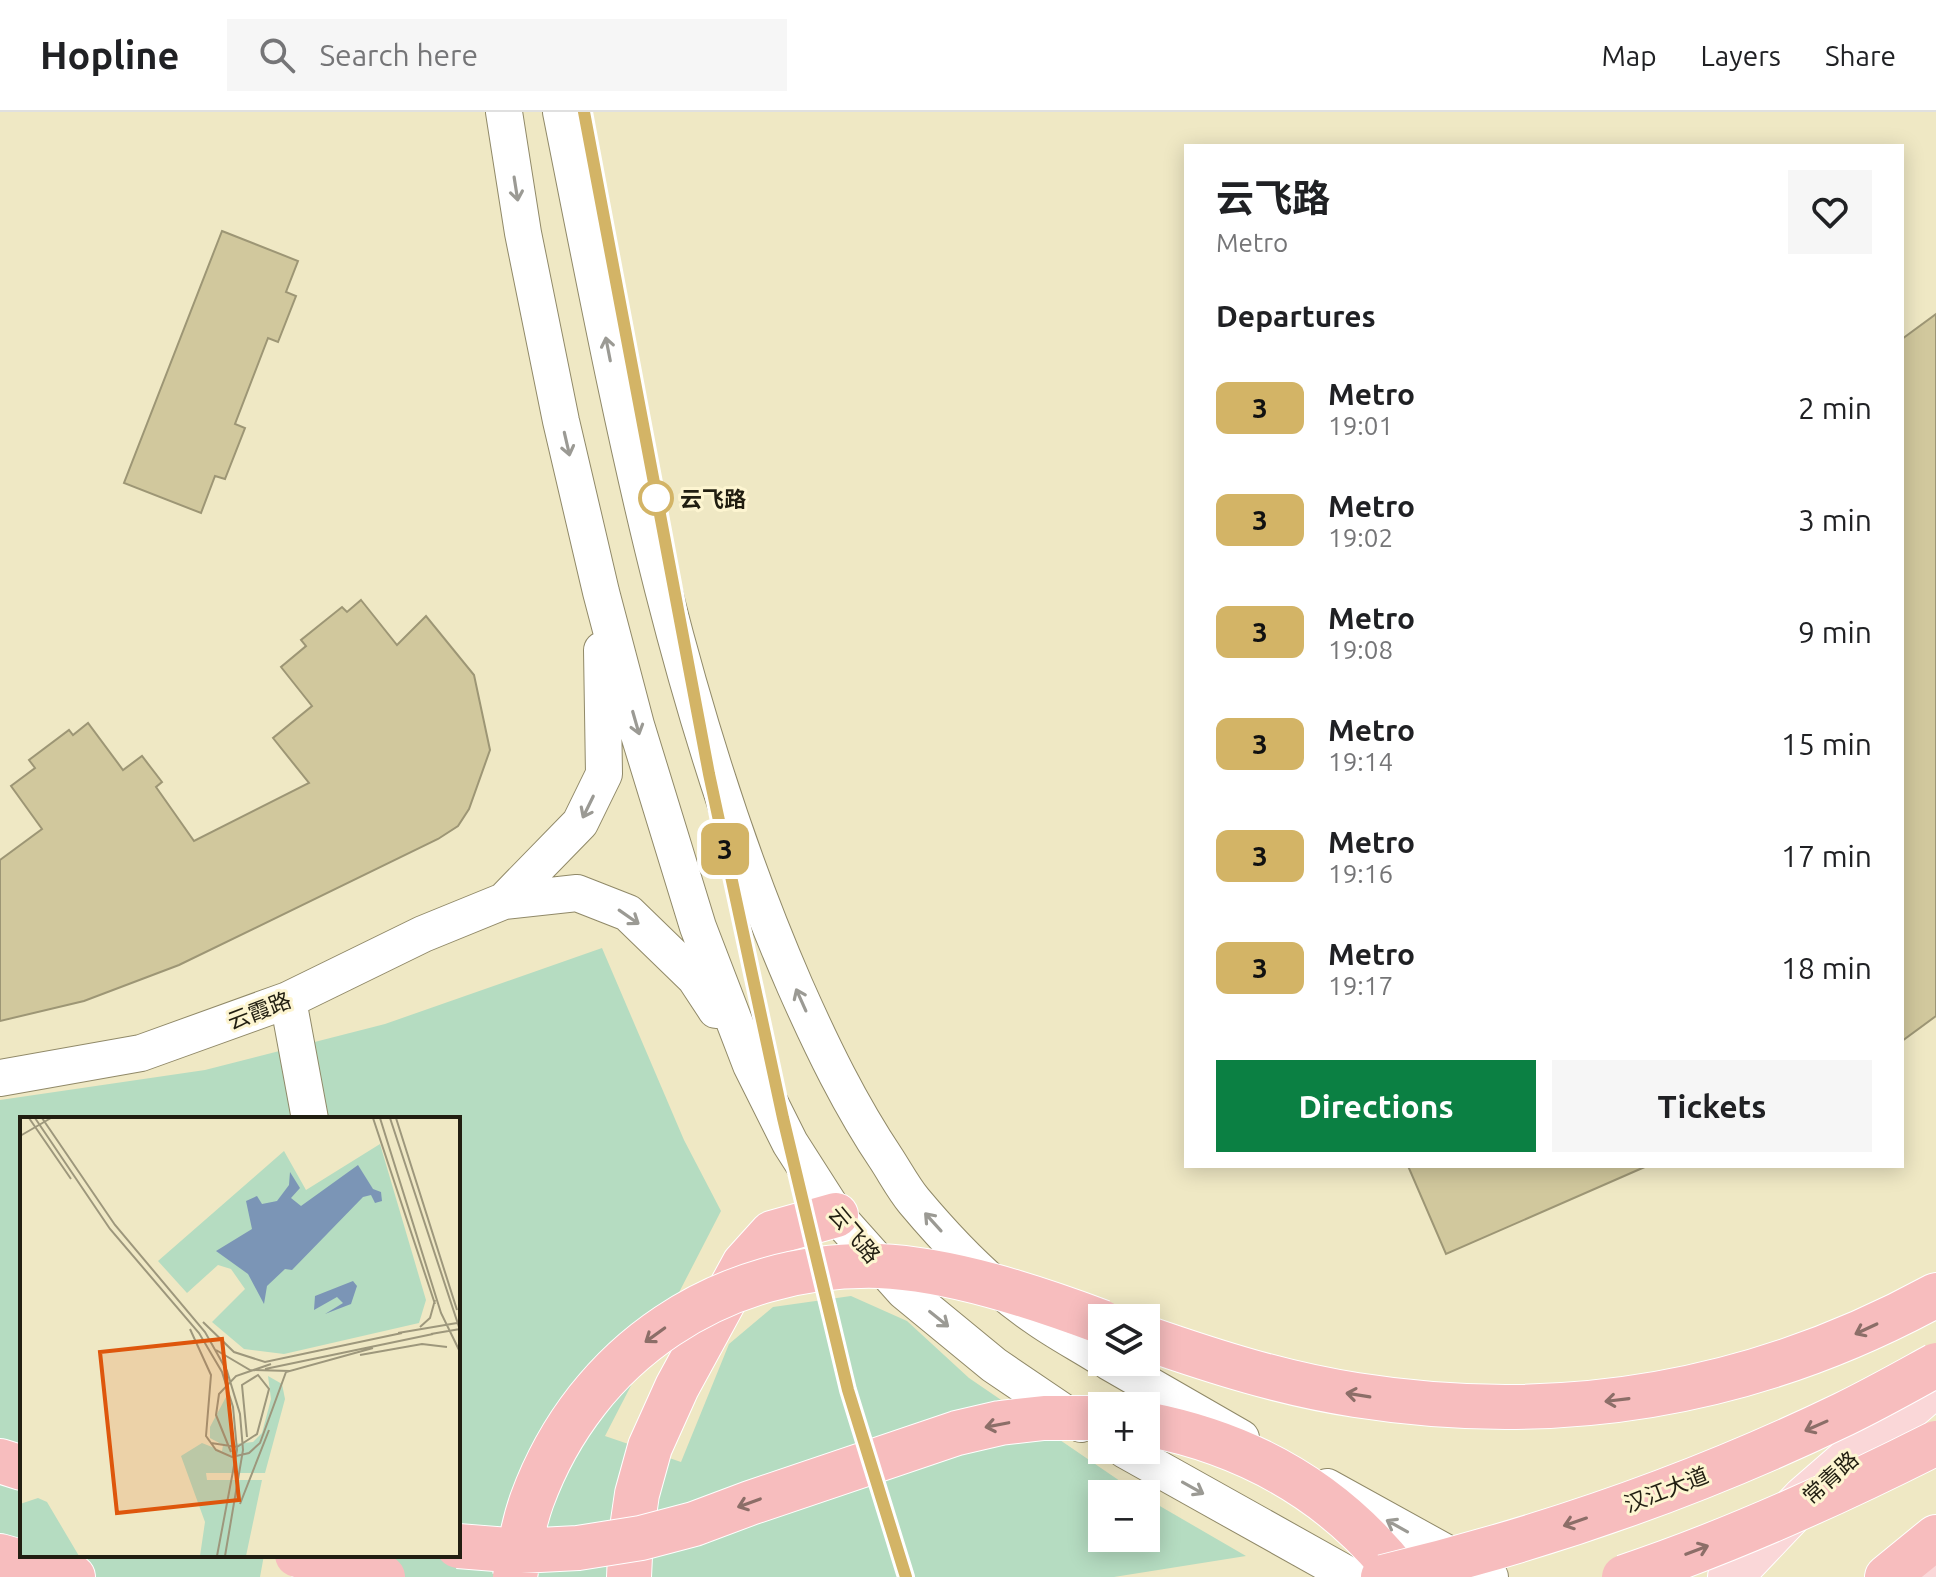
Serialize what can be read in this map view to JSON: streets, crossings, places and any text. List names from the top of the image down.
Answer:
{
  "streets": {
    "highway": ["汉江大道"],
    "main road": ["常青路"],
    "street": ["云霞路", "云飞路"]
  },
  "places": ["云飞路"],
  "lines": ["metro line 3"],
  "page": {
    "header": "Hopline",
    "search": "Search here",
    "nav": ["Map", "Layers", "Share"],
    "on_map": "3",
    "heading": [
      ["云飞路", "Metro"],
      "Departures"
    ],
    "list": [
      {
        "mark": "3",
        "name": "Metro",
        "note": "19:01",
        "value": "2 min"
      },
      {
        "mark": "3",
        "name": "Metro",
        "note": "19:02",
        "value": "3 min"
      },
      {
        "mark": "3",
        "name": "Metro",
        "note": "19:08",
        "value": "9 min"
      },
      {
        "mark": "3",
        "name": "Metro",
        "note": "19:14",
        "value": "15 min"
      },
      {
        "mark": "3",
        "name": "Metro",
        "note": "19:16",
        "value": "17 min"
      },
      {
        "mark": "3",
        "name": "Metro",
        "note": "19:17",
        "value": "18 min"
      }
    ],
    "buttons": ["Directions", "Tickets"],
    "map_buttons": ["+", "−"]
  }
}
